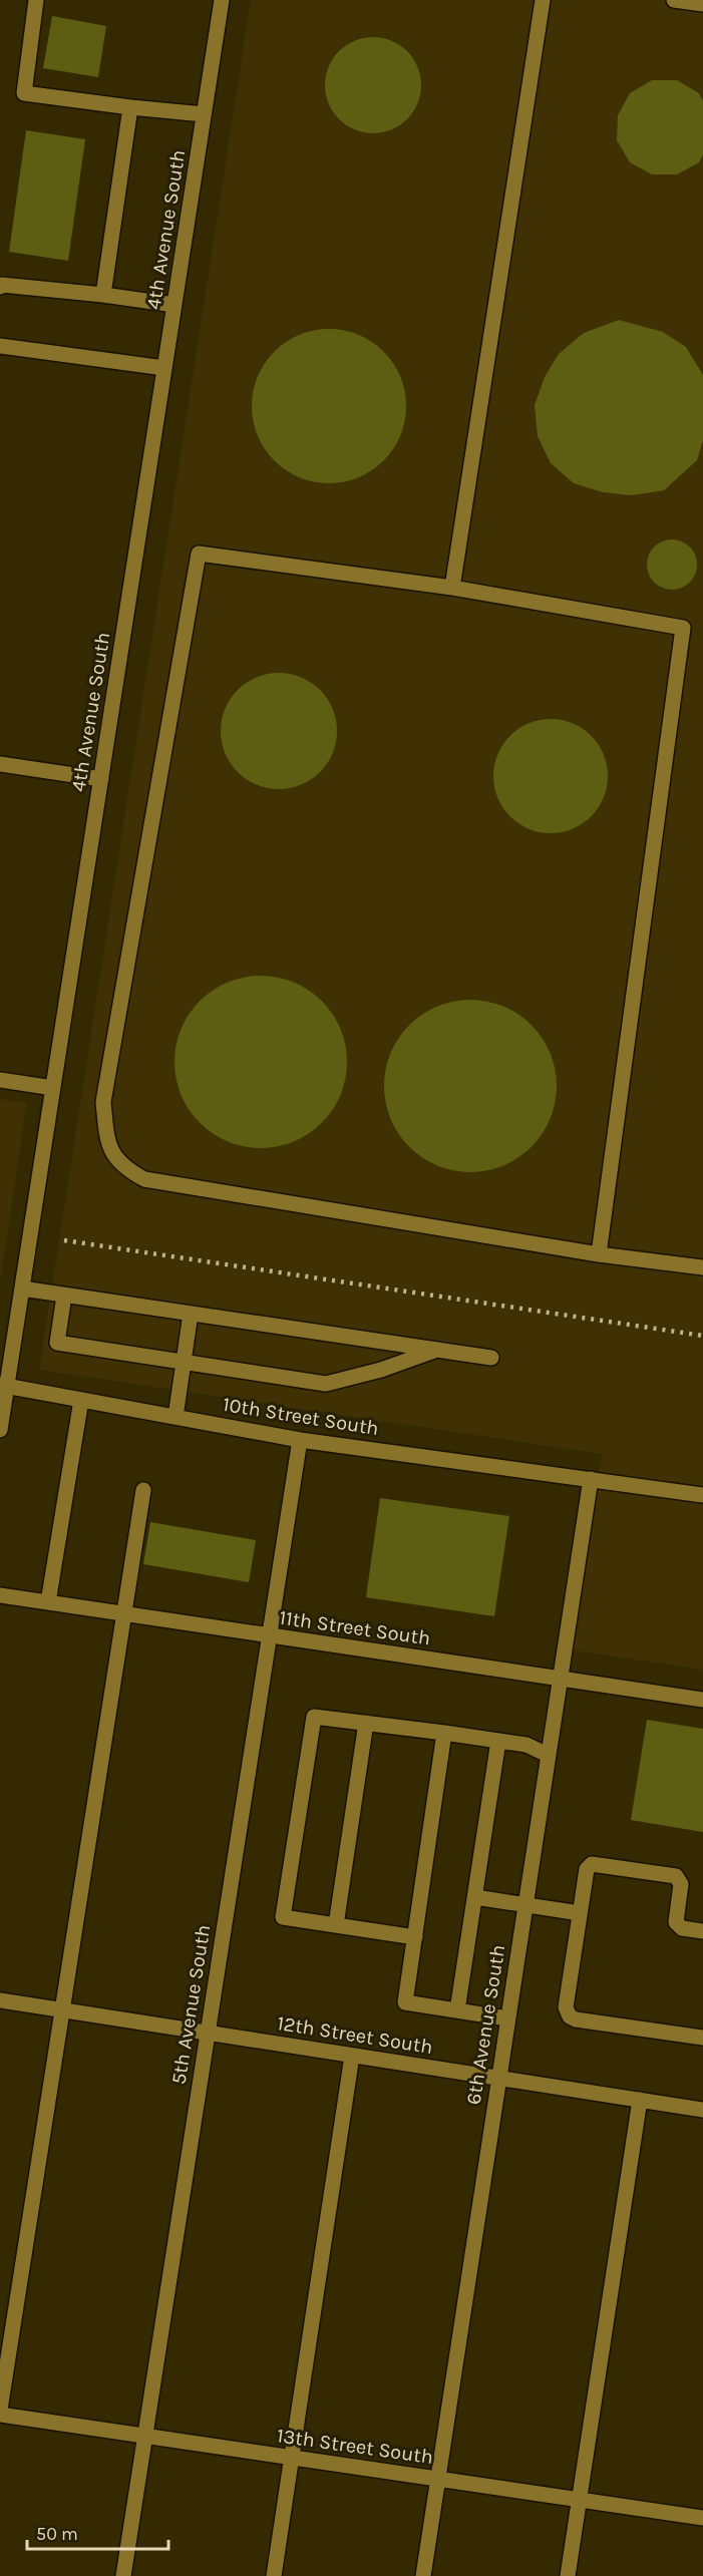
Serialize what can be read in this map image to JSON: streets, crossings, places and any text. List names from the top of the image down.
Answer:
{
  "streets": {
    "street": [
      "4th Avenue South",
      "10th Street South",
      "11th Street South",
      "5th Avenue South",
      "6th Avenue South",
      "12th Street South",
      "13th Street South"
    ]
  },
  "crossings": [
    ["4th Avenue South", "10th Street South"],
    ["10th Street South", "5th Avenue South"],
    ["10th Street South", "6th Avenue South"],
    ["11th Street South", "5th Avenue South"],
    ["11th Street South", "6th Avenue South"],
    ["5th Avenue South", "12th Street South"],
    ["5th Avenue South", "13th Street South"],
    ["6th Avenue South", "12th Street South"],
    ["6th Avenue South", "13th Street South"]
  ],
  "scale_bar": "50 m"
}
